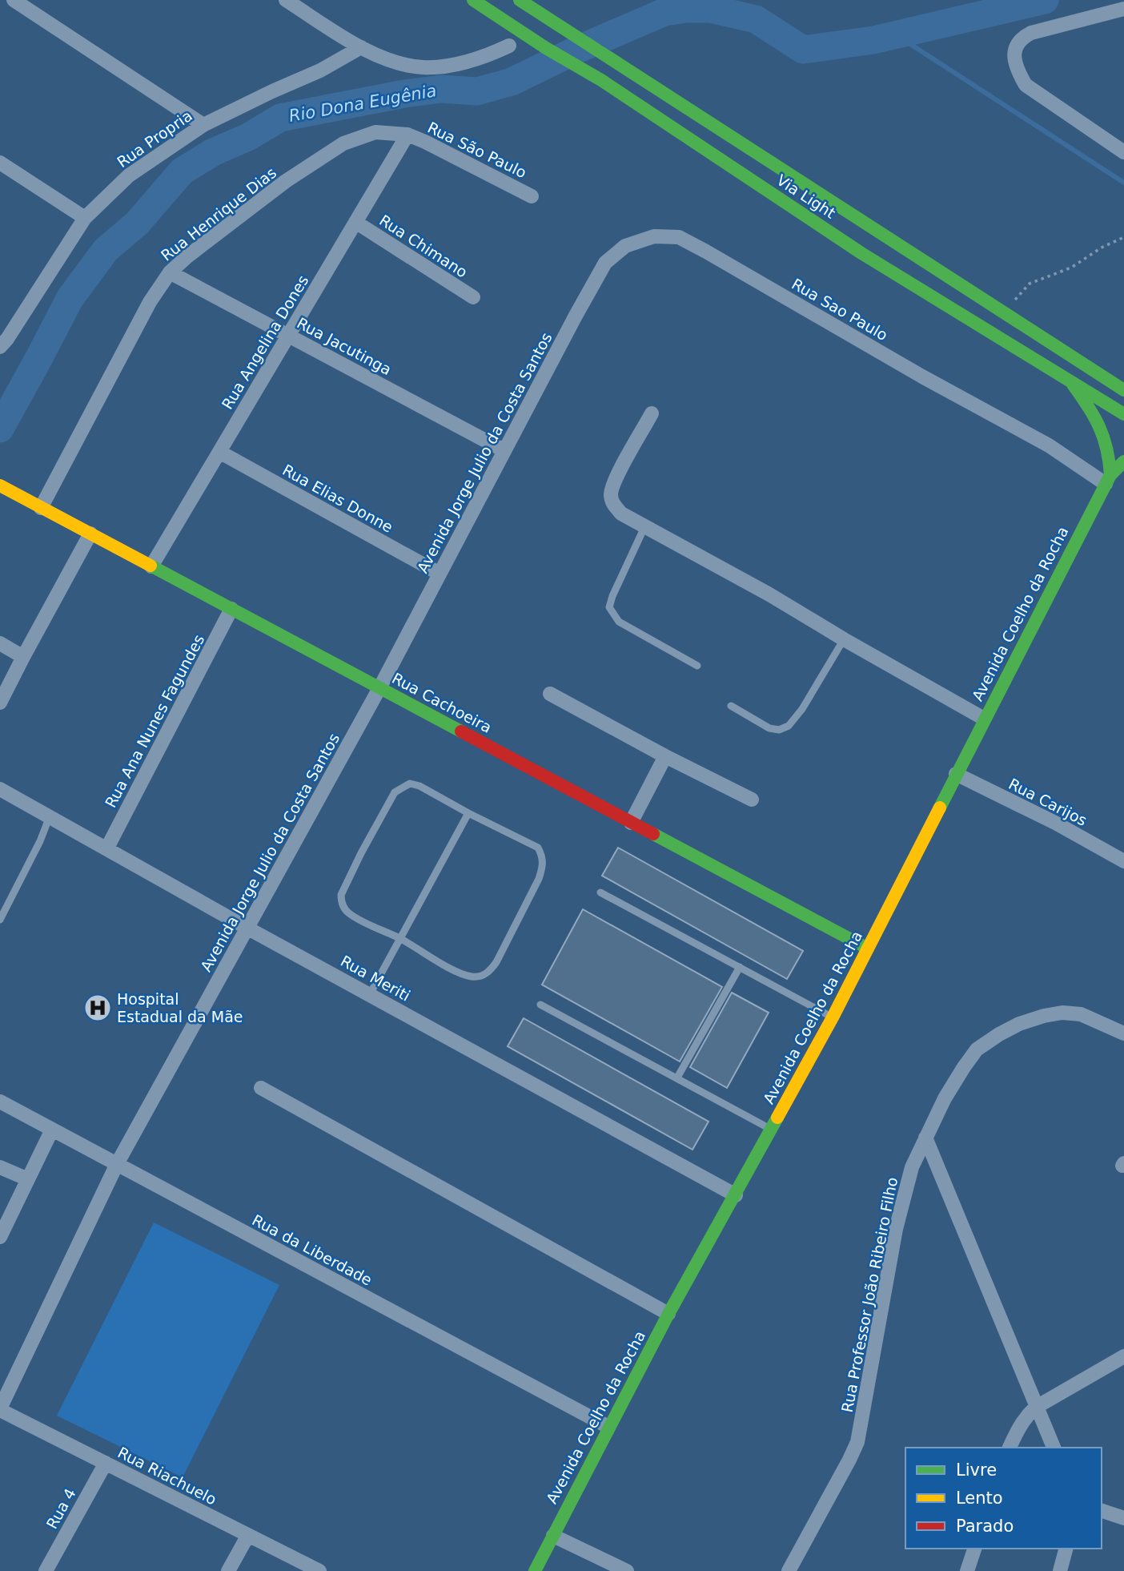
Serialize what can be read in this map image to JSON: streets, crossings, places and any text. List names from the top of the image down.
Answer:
{
  "streets": {
    "main road": ["Via Light", "Avenida Coelho da Rocha", "Rua Cachoeira"],
    "street": [
      "Rua Propria",
      "Rua São Paulo",
      "Rua Henrique Dias",
      "Rua Chimano",
      "Rua Sao Paulo",
      "Rua Angelina Dones",
      "Rua Jacutinga",
      "Avenida Jorge Julio da Costa Santos",
      "Rua Elias Donne",
      "Rua Ana Nunes Fagundes",
      "Rua Carijos",
      "Rua Meriti",
      "Rua da Liberdade",
      "Rua Professor João Ribeiro Filho",
      "Rua Riachuelo",
      "Rua 4"
    ]
  },
  "crossings": [
    ["Rua São Paulo", "Rua Henrique Dias"],
    ["Rua São Paulo", "Rua Angelina Dones"],
    ["Rua Henrique Dias", "Rua Angelina Dones"],
    ["Rua Henrique Dias", "Rua Jacutinga"],
    ["Rua Henrique Dias", "Rua Cachoeira"],
    ["Rua Chimano", "Rua Angelina Dones"],
    ["Rua Sao Paulo", "Avenida Jorge Julio da Costa Santos"],
    ["Rua Sao Paulo", "Avenida Coelho da Rocha"],
    ["Rua Angelina Dones", "Rua Jacutinga"],
    ["Rua Angelina Dones", "Rua Elias Donne"],
    ["Rua Angelina Dones", "Rua Cachoeira"],
    ["Rua Jacutinga", "Avenida Jorge Julio da Costa Santos"],
    ["Avenida Jorge Julio da Costa Santos", "Rua Elias Donne"],
    ["Avenida Jorge Julio da Costa Santos", "Rua Cachoeira"],
    ["Avenida Jorge Julio da Costa Santos", "Rua Meriti"],
    ["Avenida Jorge Julio da Costa Santos", "Rua da Liberdade"],
    ["Avenida Jorge Julio da Costa Santos", "Rua Riachuelo"],
    ["Avenida Coelho da Rocha", "Rua Cachoeira"],
    ["Avenida Coelho da Rocha", "Rua Carijos"],
    ["Avenida Coelho da Rocha", "Rua Meriti"],
    ["Avenida Coelho da Rocha", "Rua da Liberdade"],
    ["Rua Cachoeira", "Rua Ana Nunes Fagundes"],
    ["Rua Ana Nunes Fagundes", "Rua Meriti"],
    ["Rua Riachuelo", "Rua 4"]
  ],
  "water": ["Rio Dona Eugênia"],
  "places": {
    "hospital": ["Hospital Estadual da Mãe"]
  },
  "legend": ["Livre", "Lento", "Parado"]
}
